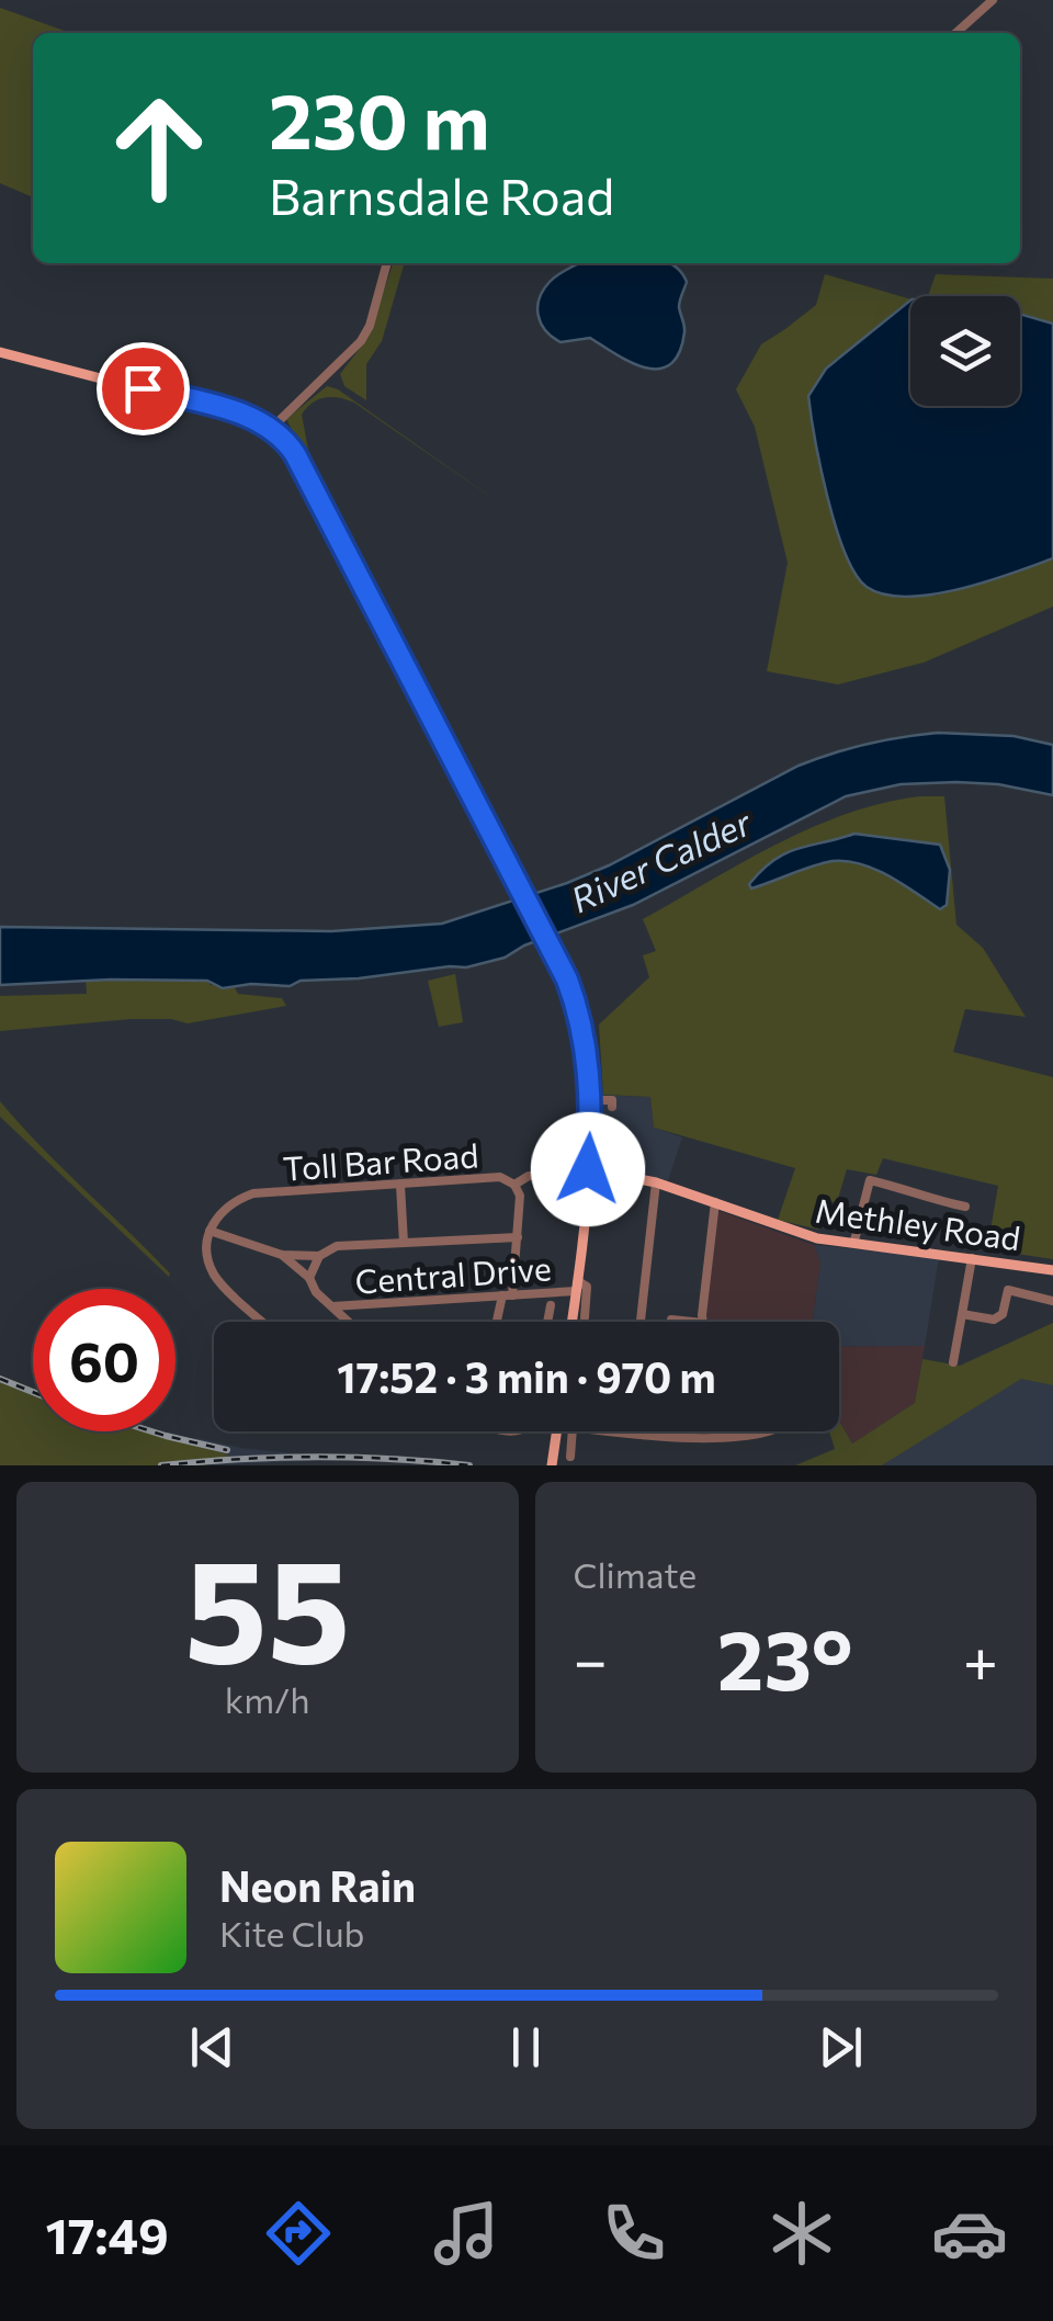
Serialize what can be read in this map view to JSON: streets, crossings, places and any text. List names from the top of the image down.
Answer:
{
  "streets": {
    "main road": ["Methley Road"],
    "street": ["Toll Bar Road", "Central Drive"]
  },
  "water": ["River Calder"],
  "page": {
    "turn": ["230 m", "Barnsdale Road"],
    "limit": "60",
    "trip": "17:52 · 3 min · 970 m",
    "tile": [
      ["55", "km/h"],
      "Climate"
    ],
    "heat": ["−", "23°", "+"],
    "song": ["Neon Rain", "Kite Club"],
    "tabs": "17:49"
  }
}
